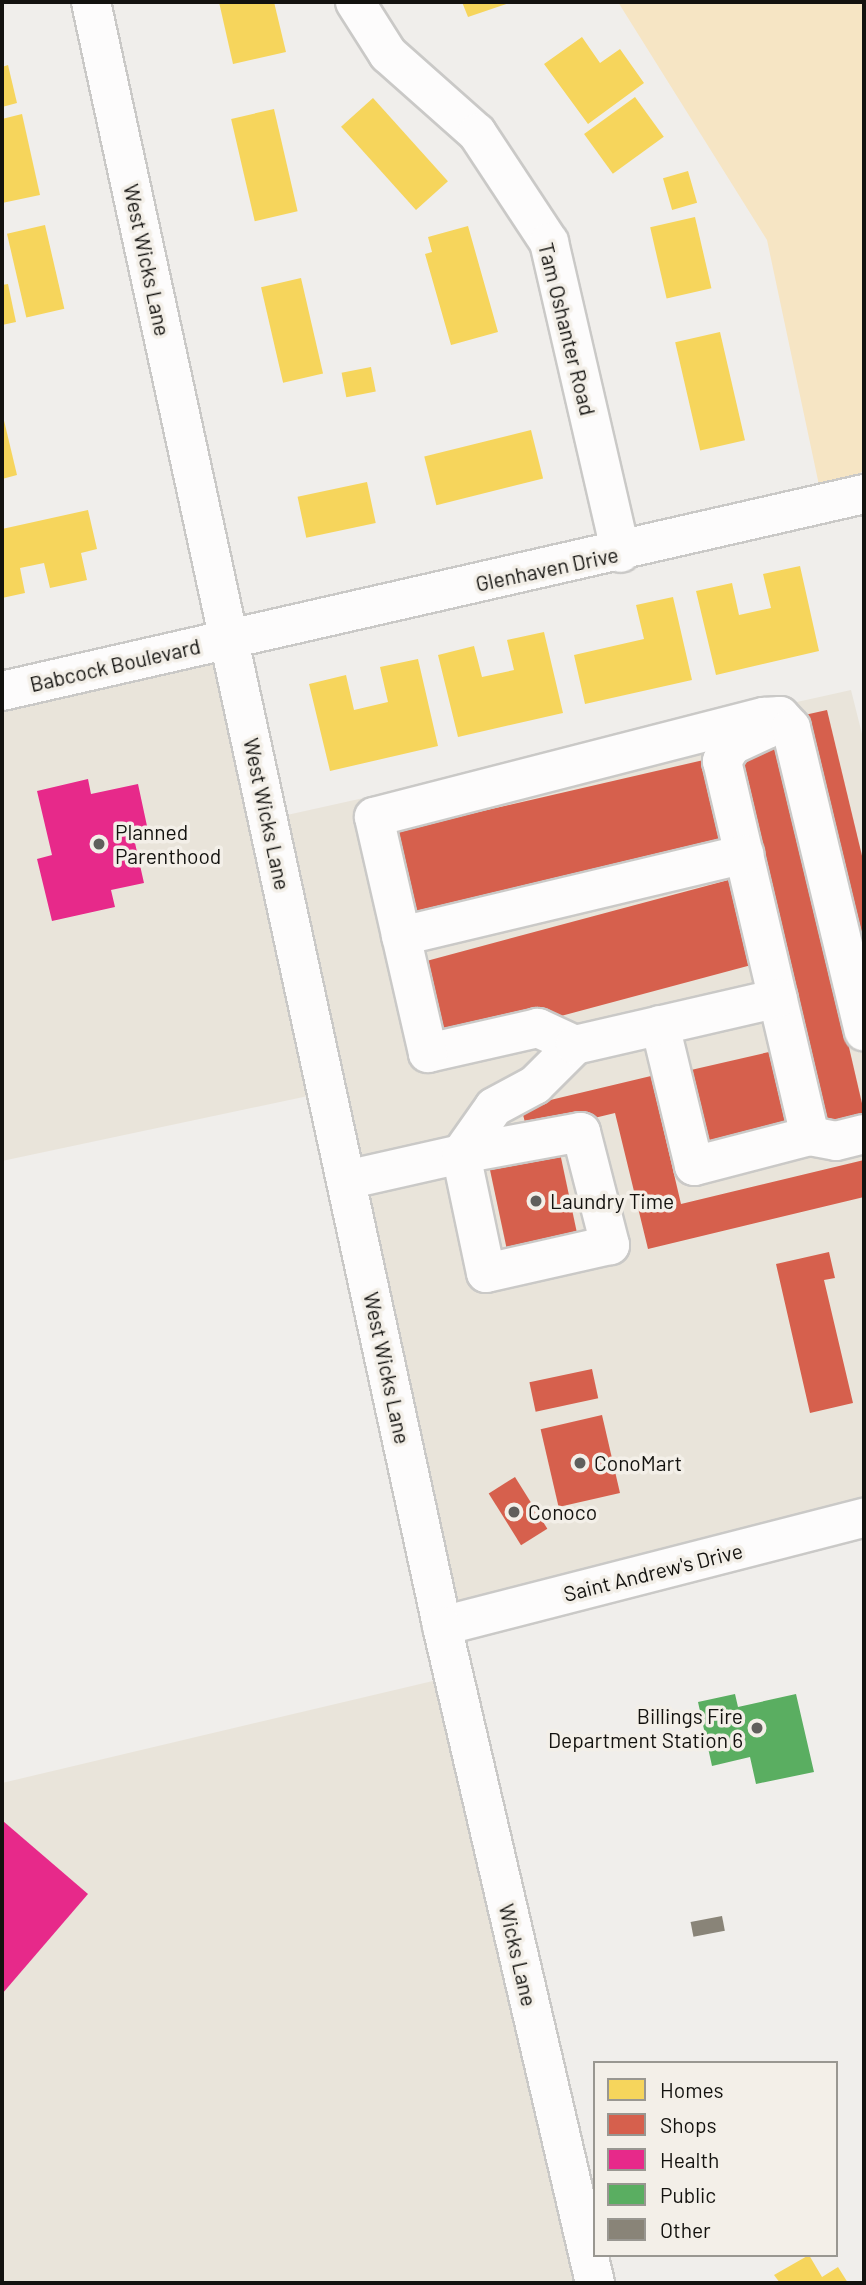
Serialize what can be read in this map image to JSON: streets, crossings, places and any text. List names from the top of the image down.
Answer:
{
  "streets": {
    "main road": [
      "West Wicks Lane",
      "Tam Oshanter Road",
      "Glenhaven Drive",
      "Babcock Boulevard",
      "Saint Andrew's Drive",
      "Wicks Lane"
    ]
  },
  "crossings": [
    ["West Wicks Lane", "Glenhaven Drive"],
    ["West Wicks Lane", "Babcock Boulevard"],
    ["West Wicks Lane", "Saint Andrew's Drive"],
    ["West Wicks Lane", "Wicks Lane"],
    ["Tam Oshanter Road", "Glenhaven Drive"],
    ["Glenhaven Drive", "Babcock Boulevard"],
    ["Saint Andrew's Drive", "Wicks Lane"]
  ],
  "places": [
    "Planned Parenthood",
    "Laundry Time",
    "ConoMart",
    "Conoco",
    "Billings Fire Department Station 6"
  ],
  "legend": [
    "Homes",
    "Shops",
    "Health",
    "Public",
    "Other"
  ]
}
